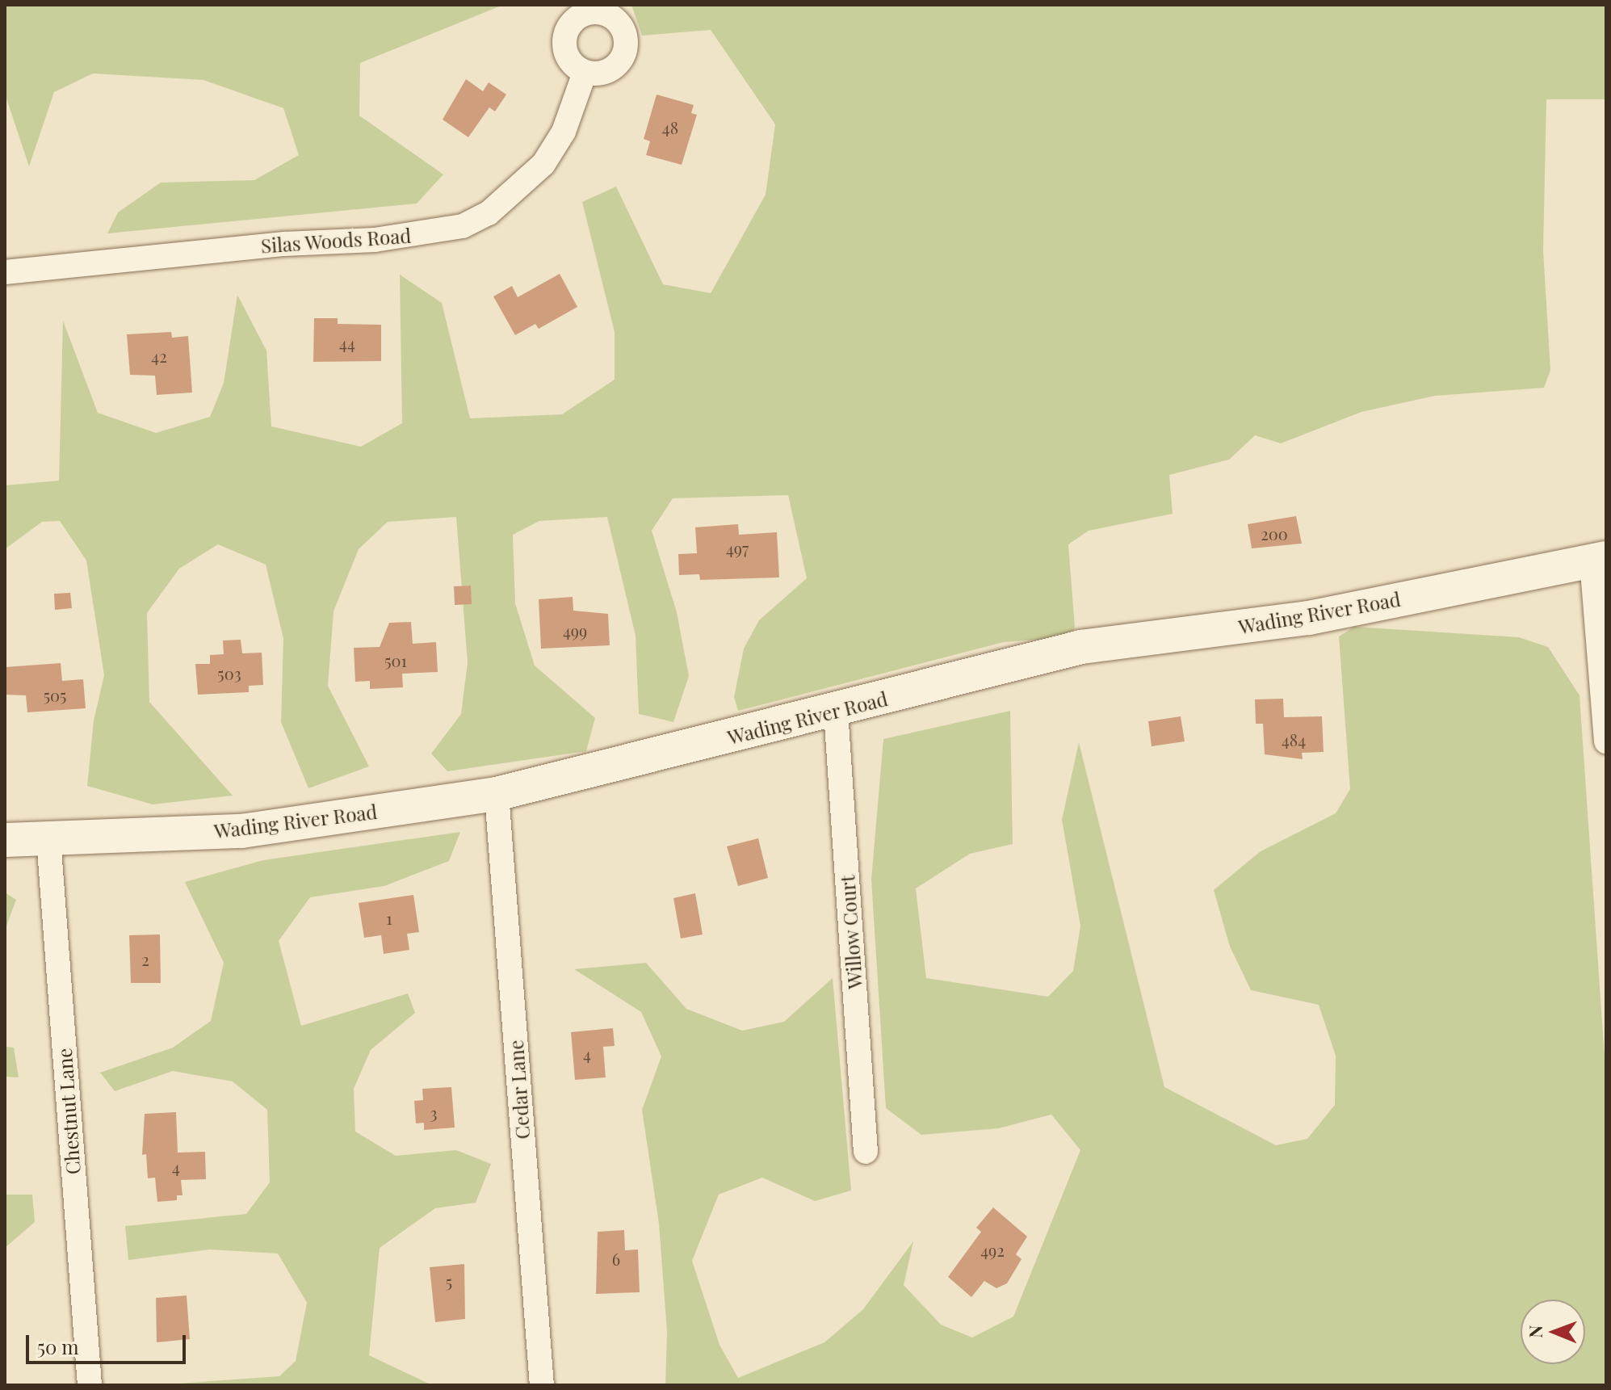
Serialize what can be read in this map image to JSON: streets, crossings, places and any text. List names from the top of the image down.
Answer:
{
  "streets": {
    "main road": ["Wading River Road"],
    "street": [
      "Silas Woods Road",
      "Willow Court",
      "Cedar Lane",
      "Chestnut Lane"
    ]
  },
  "crossings": [
    ["Wading River Road", "Willow Court"],
    ["Wading River Road", "Cedar Lane"],
    ["Wading River Road", "Chestnut Lane"]
  ],
  "house_numbers": [
    "48",
    "44",
    "42",
    "200",
    "497",
    "499",
    "501",
    "503",
    "505",
    "484",
    "1",
    "2",
    "4",
    "3",
    "4",
    "492",
    "6",
    "5"
  ],
  "scale_bar": "50 m",
  "north": "left"
}
